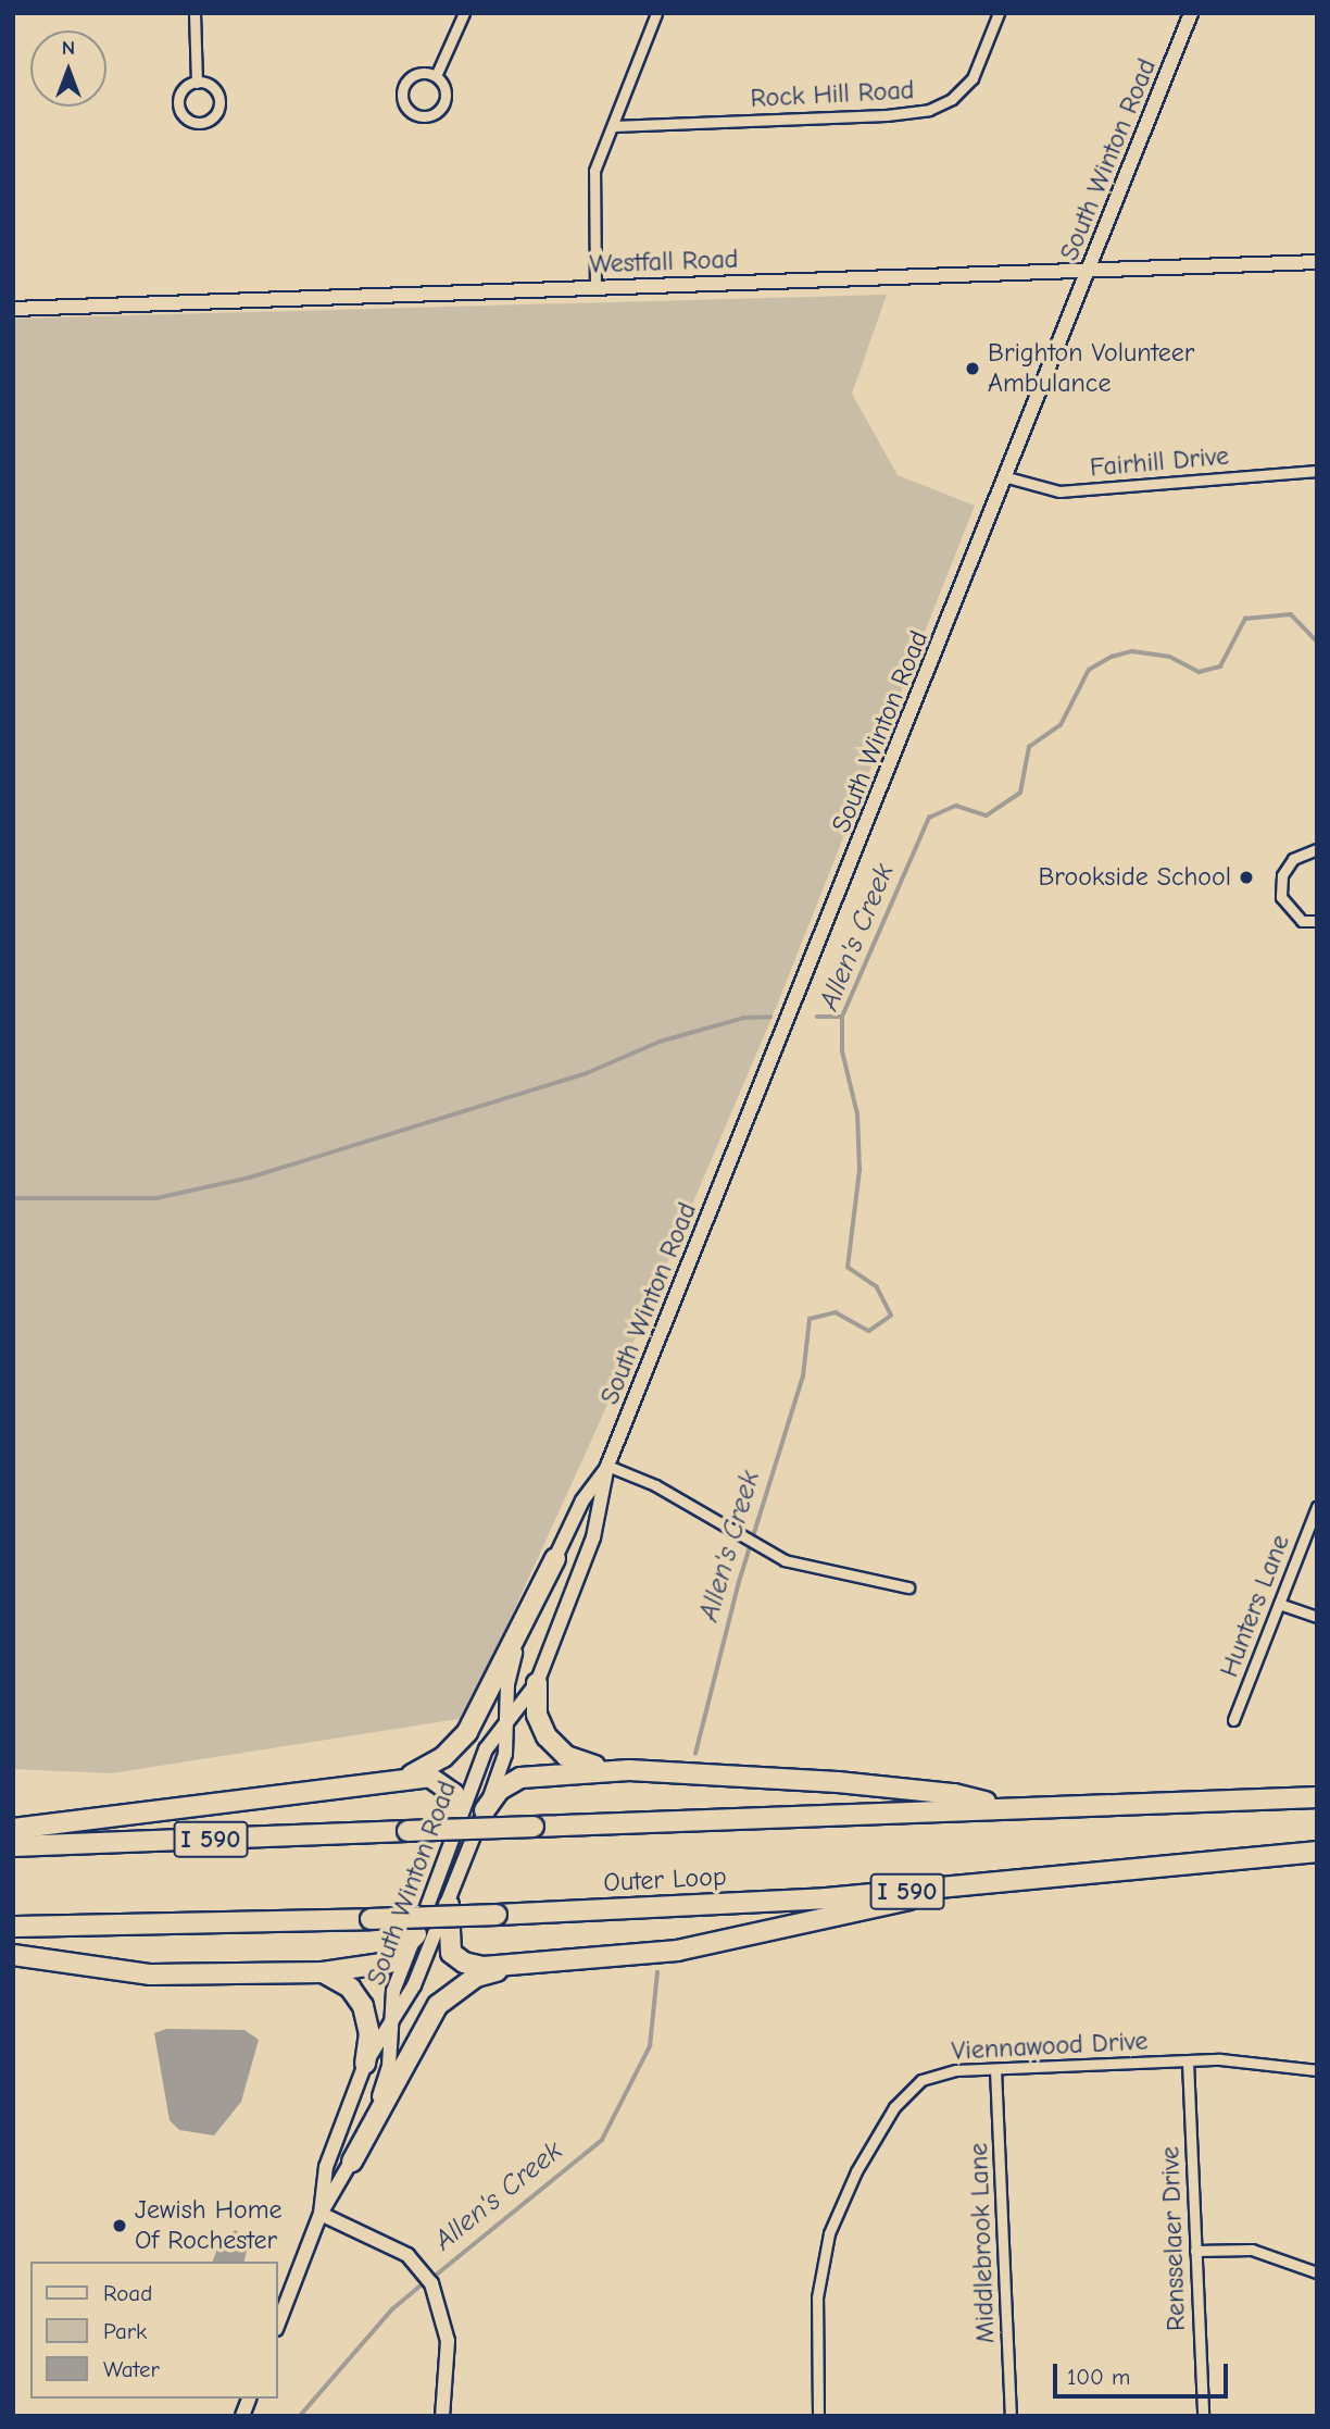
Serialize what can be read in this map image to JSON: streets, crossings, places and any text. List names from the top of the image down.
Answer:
{
  "streets": {
    "highway": ["I 590", "Outer Loop"],
    "main road": ["South Winton Road", "Westfall Road"],
    "street": [
      "Rock Hill Road",
      "Fairhill Drive",
      "Hunters Lane",
      "Viennawood Drive",
      "Rensselaer Drive",
      "Middlebrook Lane"
    ]
  },
  "crossings": [
    ["South Winton Road", "Westfall Road"],
    ["South Winton Road", "Fairhill Drive"],
    ["Viennawood Drive", "Rensselaer Drive"],
    ["Viennawood Drive", "Middlebrook Lane"]
  ],
  "water": ["Allen's Creek"],
  "places": ["Brighton Volunteer Ambulance", "Brookside School", "Jewish Home Of Rochester"],
  "legend": ["Road", "Park", "Water"],
  "scale_bar": "100 m",
  "north": "top"
}
